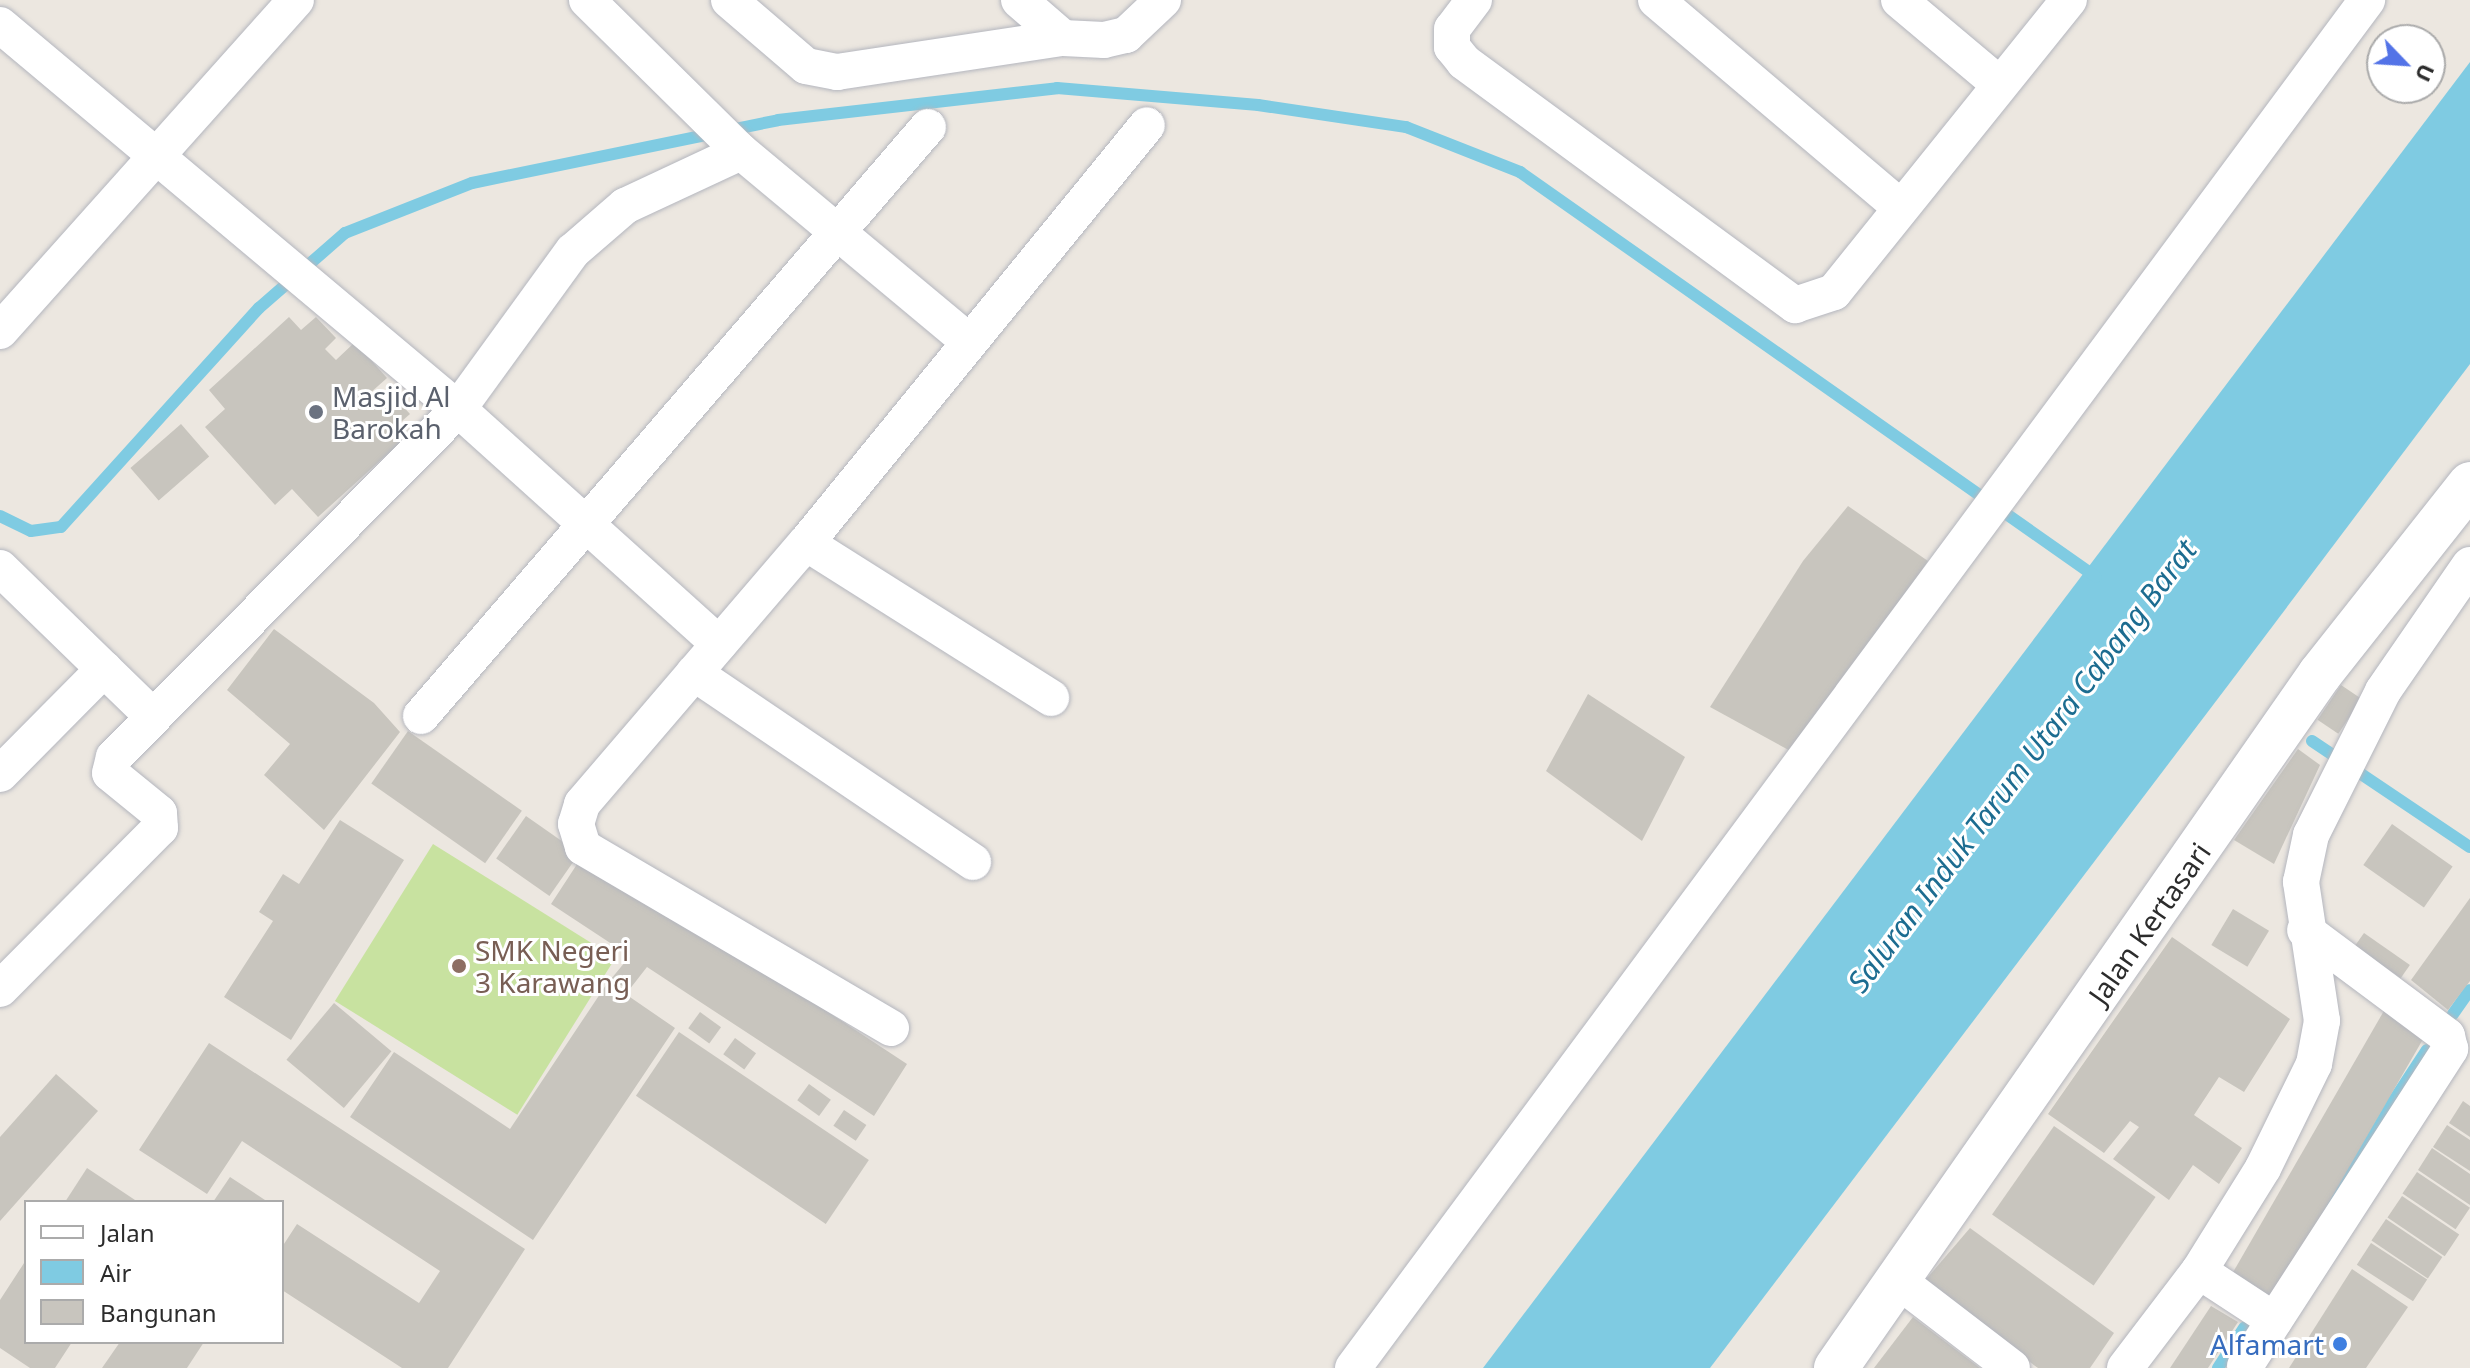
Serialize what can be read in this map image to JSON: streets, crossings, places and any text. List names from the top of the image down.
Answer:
{
  "streets": {
    "street": ["Jalan Kertasari"]
  },
  "water": ["Saluran Induk Tarum Utara Cabang Barat"],
  "places": ["Masjid Al Barokah", "SMK Negeri 3 Karawang", "Alfamart"],
  "legend": ["Jalan", "Air", "Bangunan"],
  "north": "bottom right"
}
